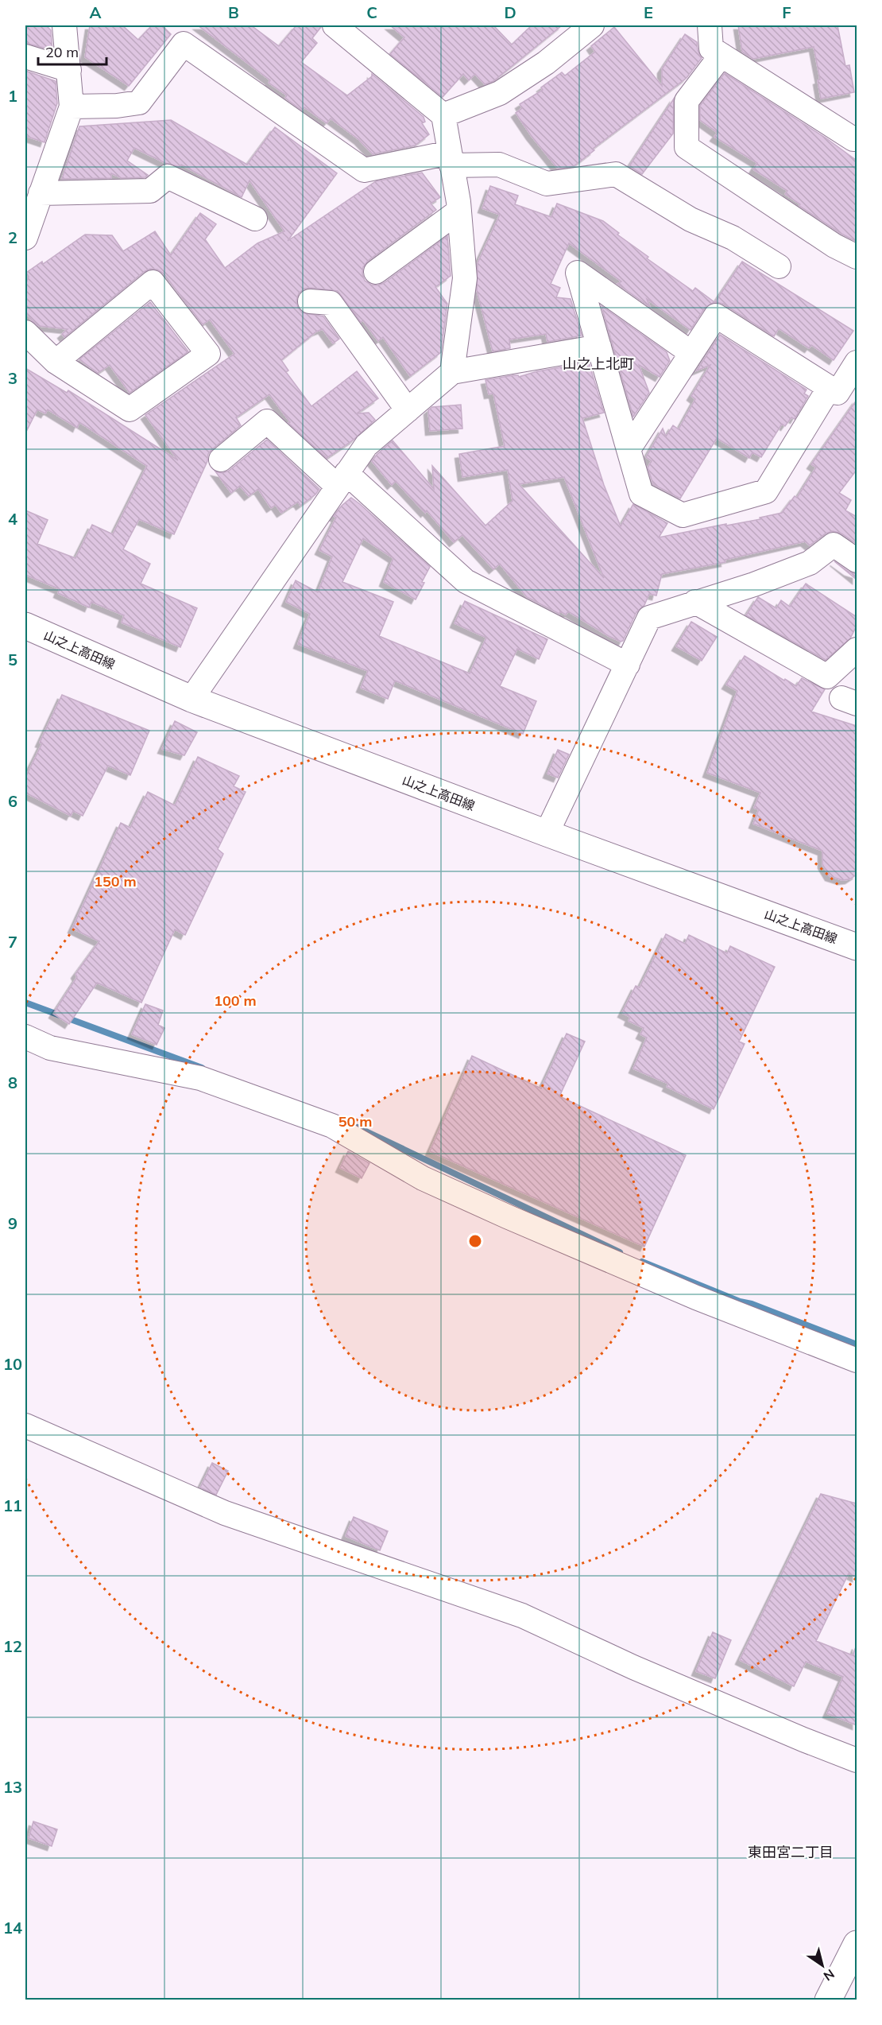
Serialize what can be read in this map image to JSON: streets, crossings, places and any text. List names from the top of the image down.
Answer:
{
  "streets": {
    "main road": ["山之上高田線"]
  },
  "districts": ["山之上北町", "東田宮二丁目"],
  "scale_bar": "20 m",
  "north": "bottom right",
  "grid": {
    "columns": [
      "A",
      "B",
      "C",
      "D",
      "E",
      "F"
    ],
    "rows": [
      "1",
      "2",
      "3",
      "4",
      "5",
      "6",
      "7",
      "8",
      "9",
      "10",
      "11",
      "12",
      "13",
      "14"
    ]
  },
  "rings": ["150 m", "100 m", "50 m"]
}
